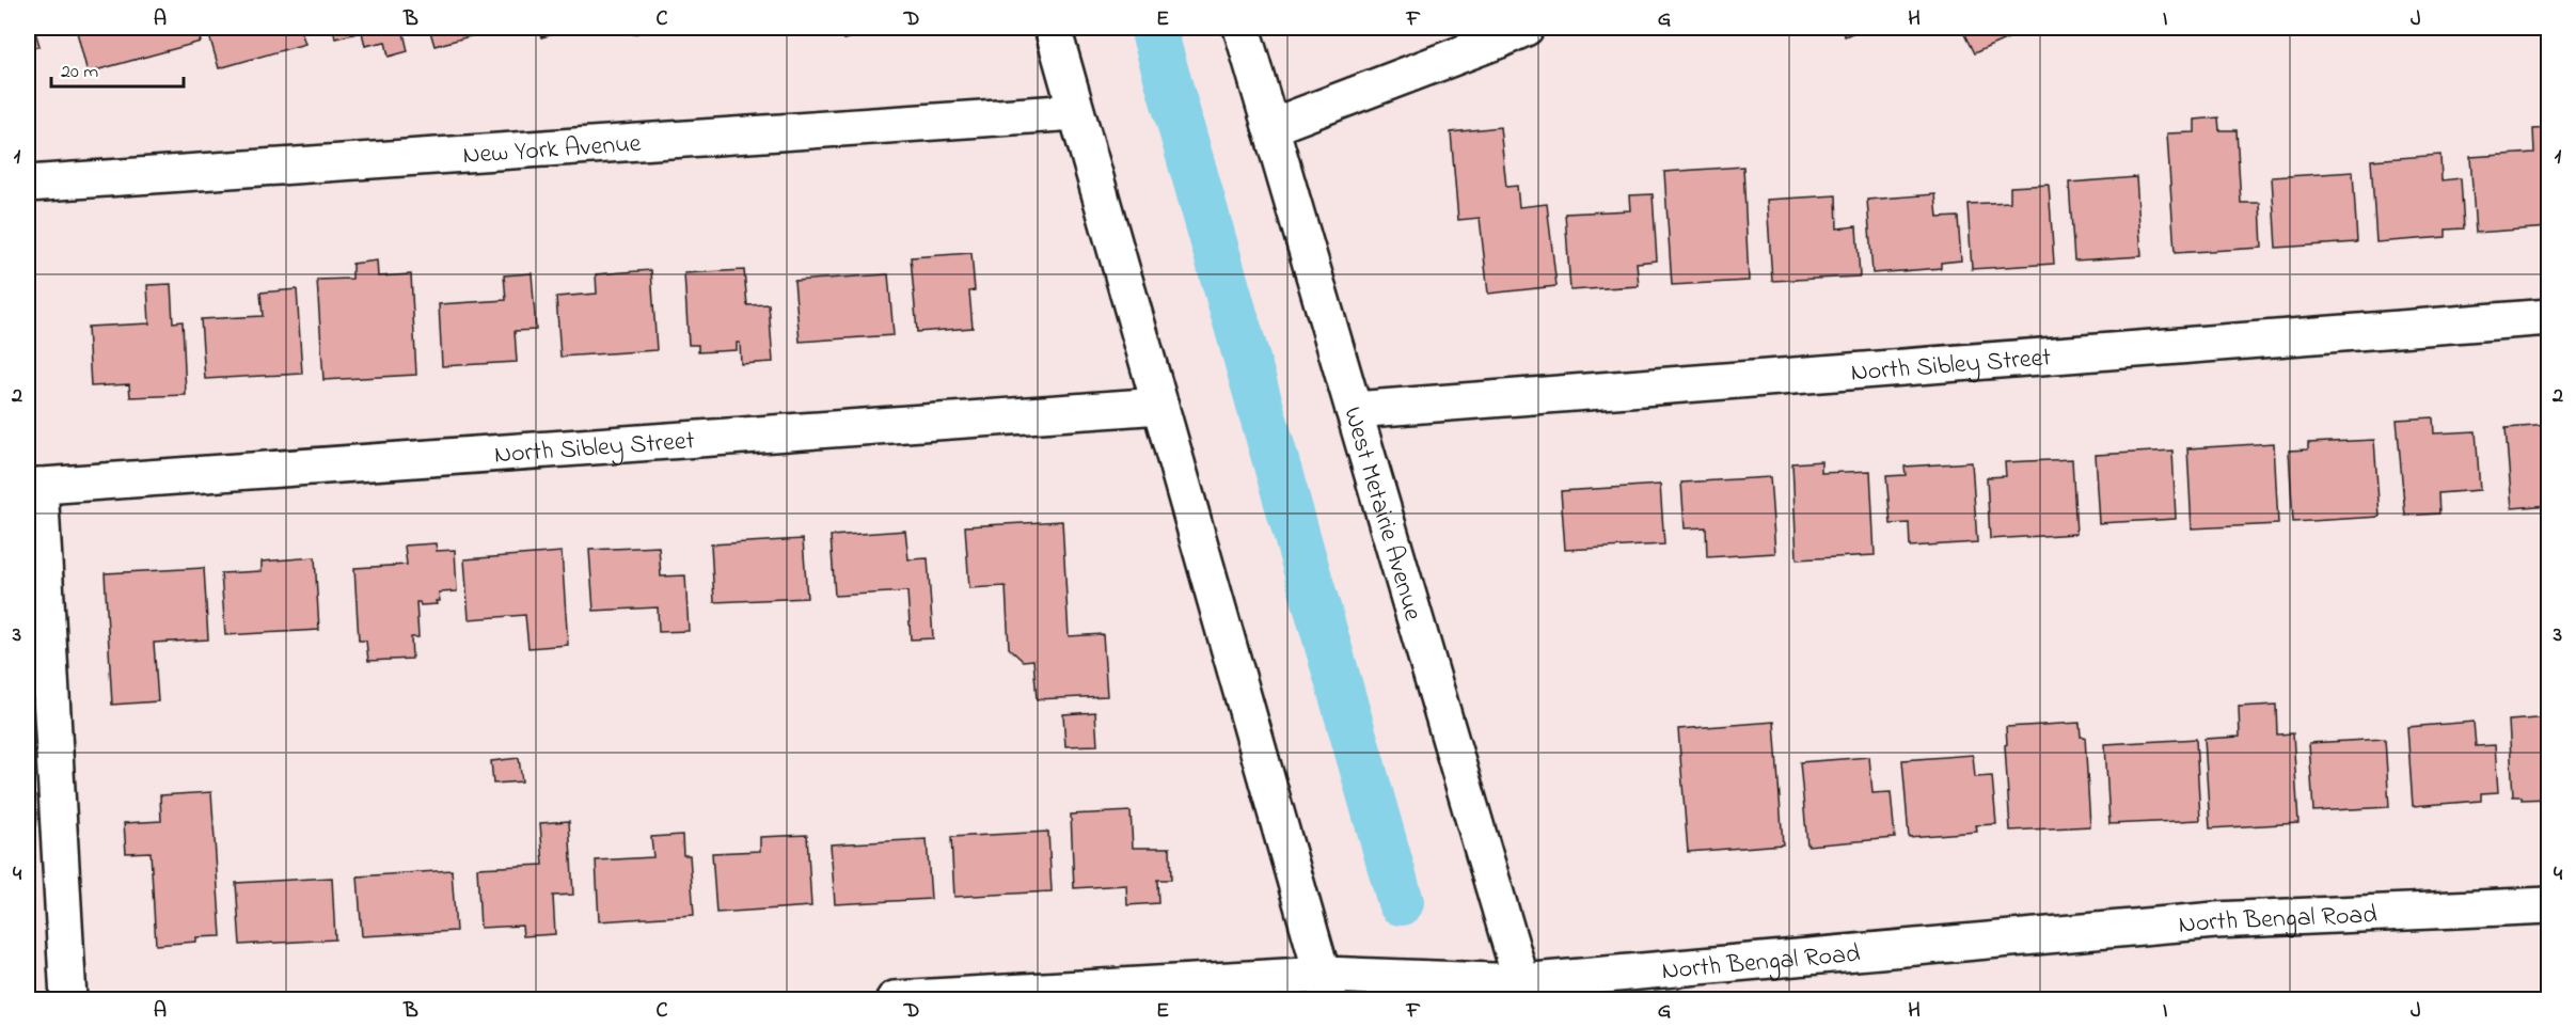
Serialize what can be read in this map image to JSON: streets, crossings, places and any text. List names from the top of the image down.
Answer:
{
  "streets": {
    "street": [
      "New York Avenue",
      "North Sibley Street",
      "West Metairie Avenue",
      "North Bengal Road"
    ]
  },
  "crossings": [
    ["North Sibley Street", "West Metairie Avenue"],
    ["West Metairie Avenue", "North Bengal Road"]
  ],
  "scale_bar": "20 m",
  "grid": {
    "columns": [
      "A",
      "B",
      "C",
      "D",
      "E",
      "F",
      "G",
      "H",
      "I",
      "J"
    ],
    "rows": [
      "1",
      "2",
      "3",
      "4"
    ]
  }
}
